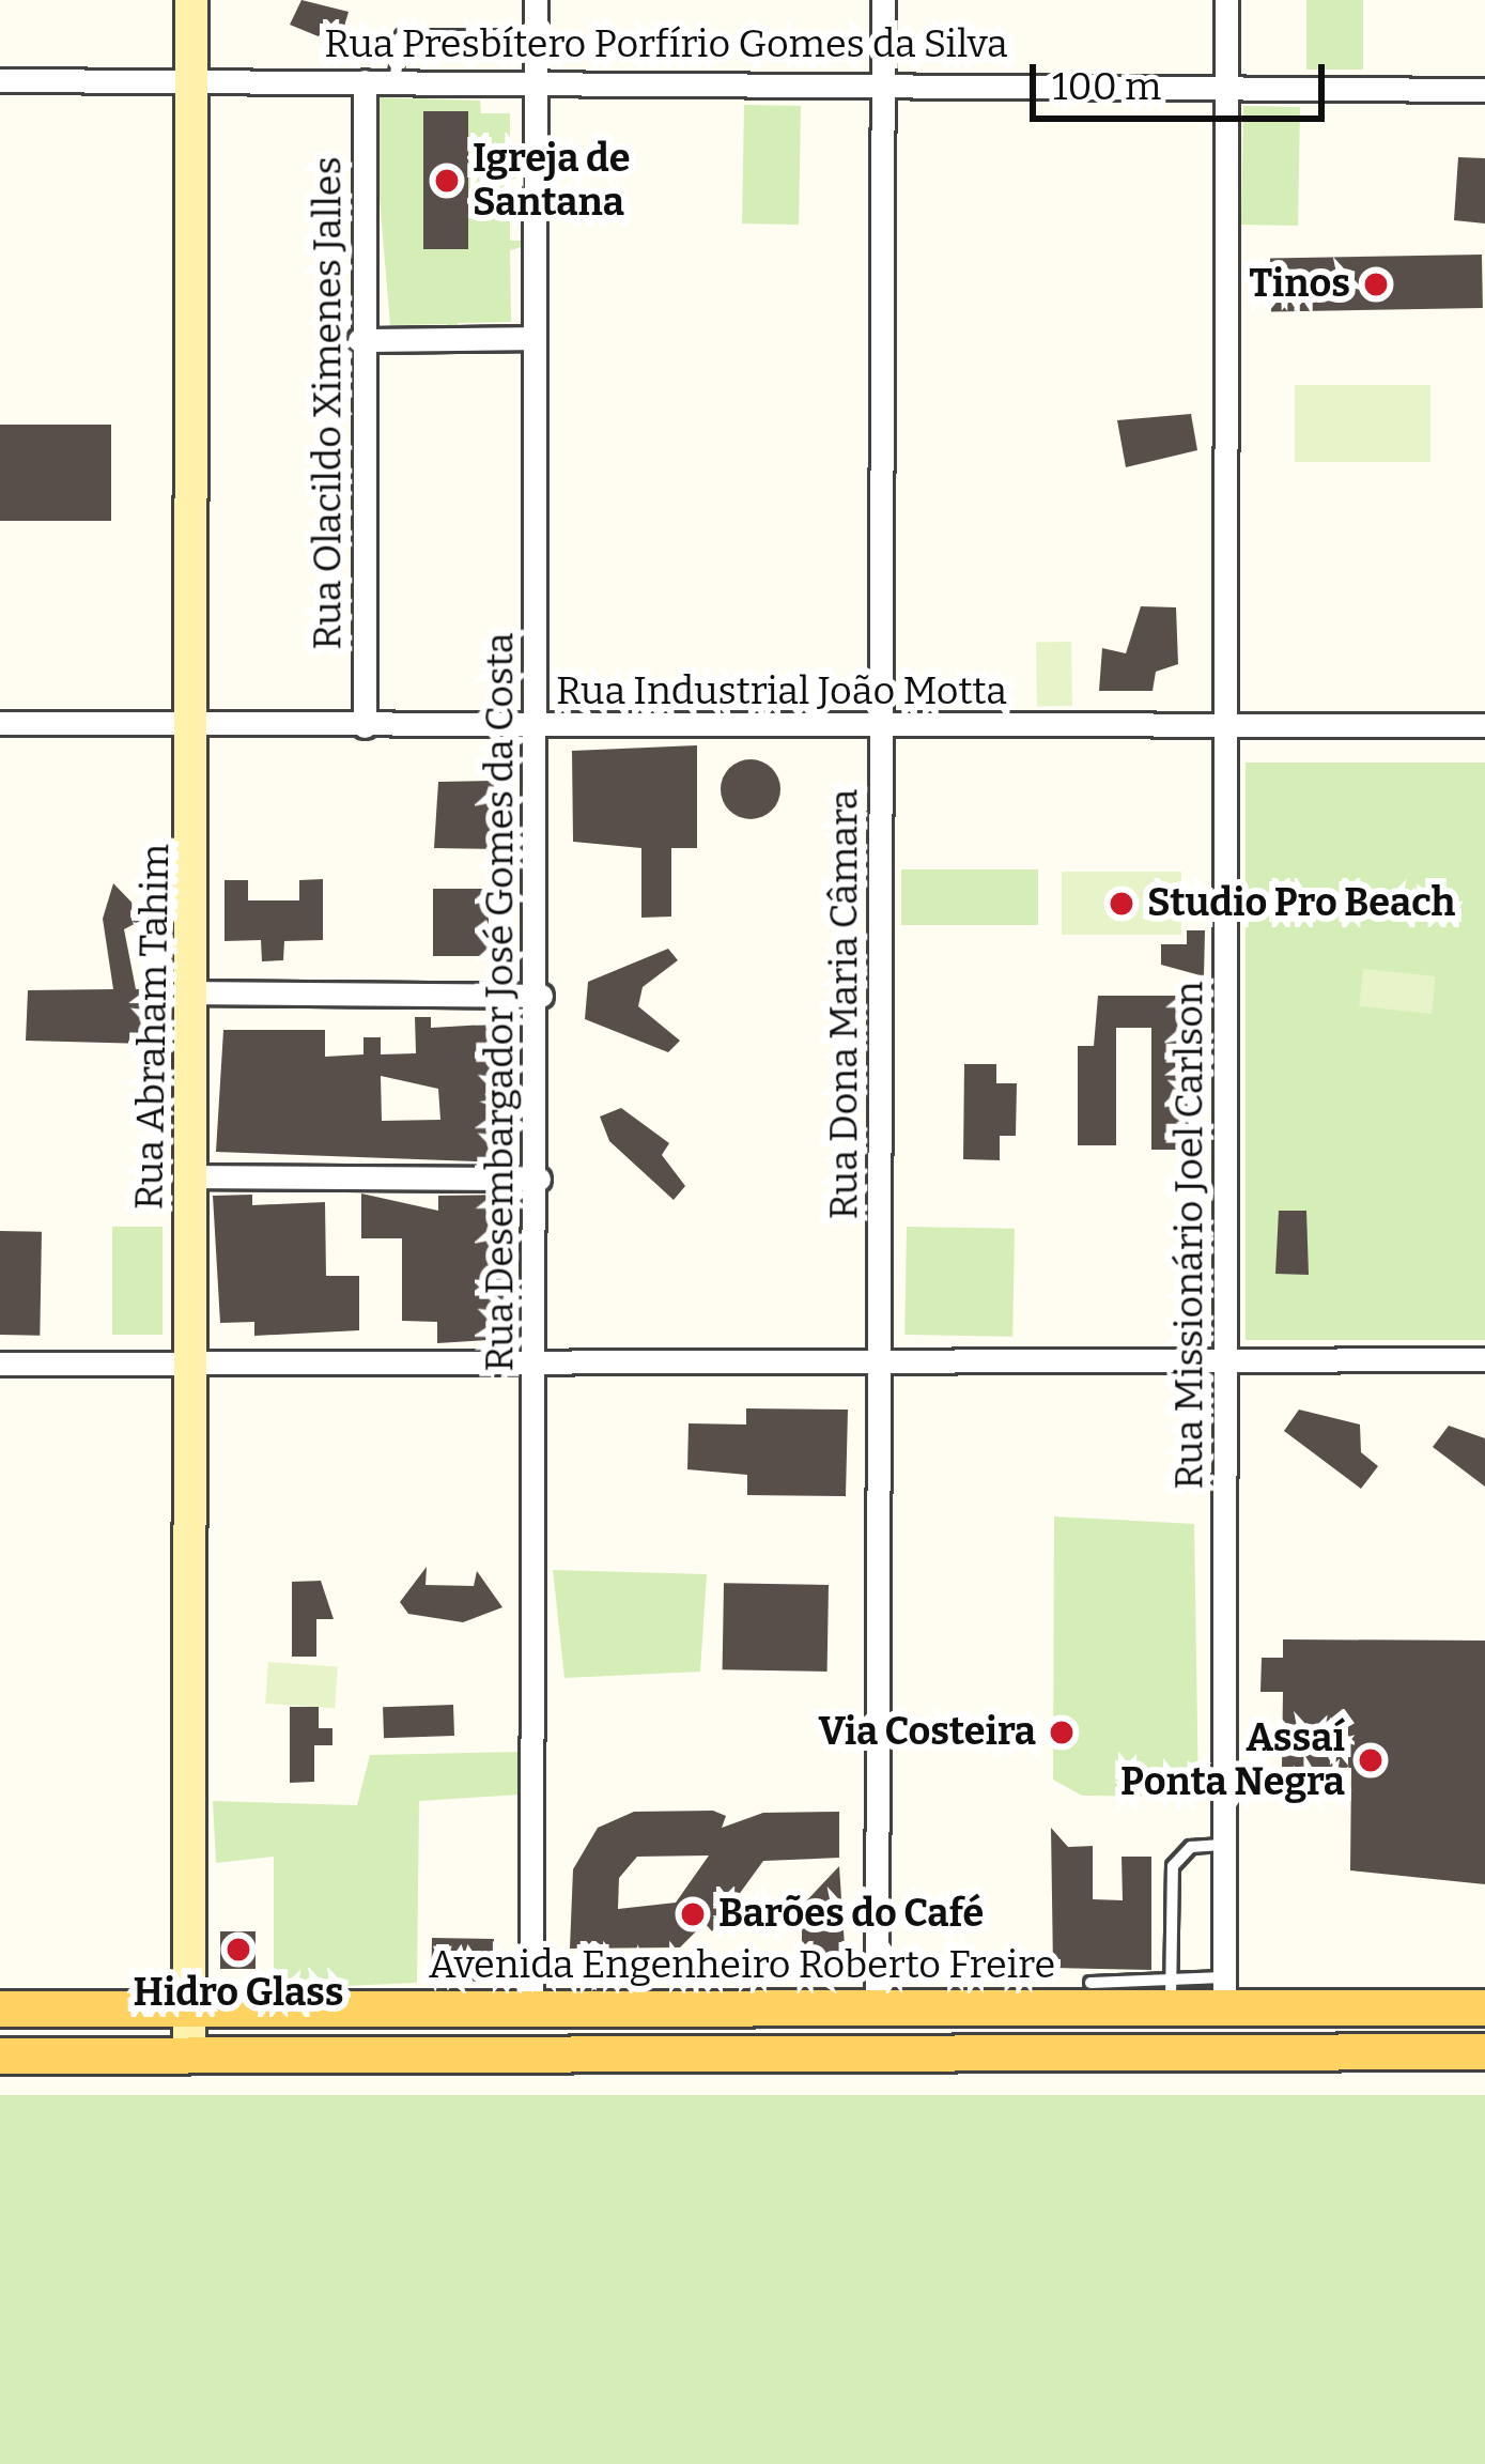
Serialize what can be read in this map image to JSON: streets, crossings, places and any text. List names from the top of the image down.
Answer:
{
  "streets": {
    "main road": ["Rua Abraham Tahim", "Avenida Engenheiro Roberto Freire"],
    "street": [
      "Rua Presbítero Porfírio Gomes da Silva",
      "Rua Olacildo Ximenes Jalles",
      "Rua Industrial João Motta",
      "Rua Desembargador José Gomes da Costa",
      "Rua Dona Maria Câmara",
      "Rua Missionário Joel Carlson"
    ]
  },
  "crossings": [
    ["Rua Presbítero Porfírio Gomes da Silva", "Rua Olacildo Ximenes Jalles"],
    ["Rua Presbítero Porfírio Gomes da Silva", "Rua Desembargador José Gomes da Costa"],
    ["Rua Presbítero Porfírio Gomes da Silva", "Rua Dona Maria Câmara"],
    ["Rua Presbítero Porfírio Gomes da Silva", "Rua Abraham Tahim"],
    ["Rua Presbítero Porfírio Gomes da Silva", "Rua Missionário Joel Carlson"],
    ["Rua Olacildo Ximenes Jalles", "Rua Industrial João Motta"],
    ["Rua Industrial João Motta", "Rua Desembargador José Gomes da Costa"],
    ["Rua Industrial João Motta", "Rua Dona Maria Câmara"],
    ["Rua Industrial João Motta", "Rua Abraham Tahim"],
    ["Rua Industrial João Motta", "Rua Missionário Joel Carlson"],
    ["Rua Desembargador José Gomes da Costa", "Avenida Engenheiro Roberto Freire"],
    ["Rua Dona Maria Câmara", "Avenida Engenheiro Roberto Freire"],
    ["Rua Abraham Tahim", "Avenida Engenheiro Roberto Freire"],
    ["Rua Missionário Joel Carlson", "Avenida Engenheiro Roberto Freire"]
  ],
  "places": [
    "Igreja de Santana",
    "Tinos",
    "Studio Pro Beach",
    "Via Costeira",
    "Assaí Ponta Negra",
    "Barões do Café",
    "Hidro Glass"
  ],
  "scale_bar": "100 m"
}
